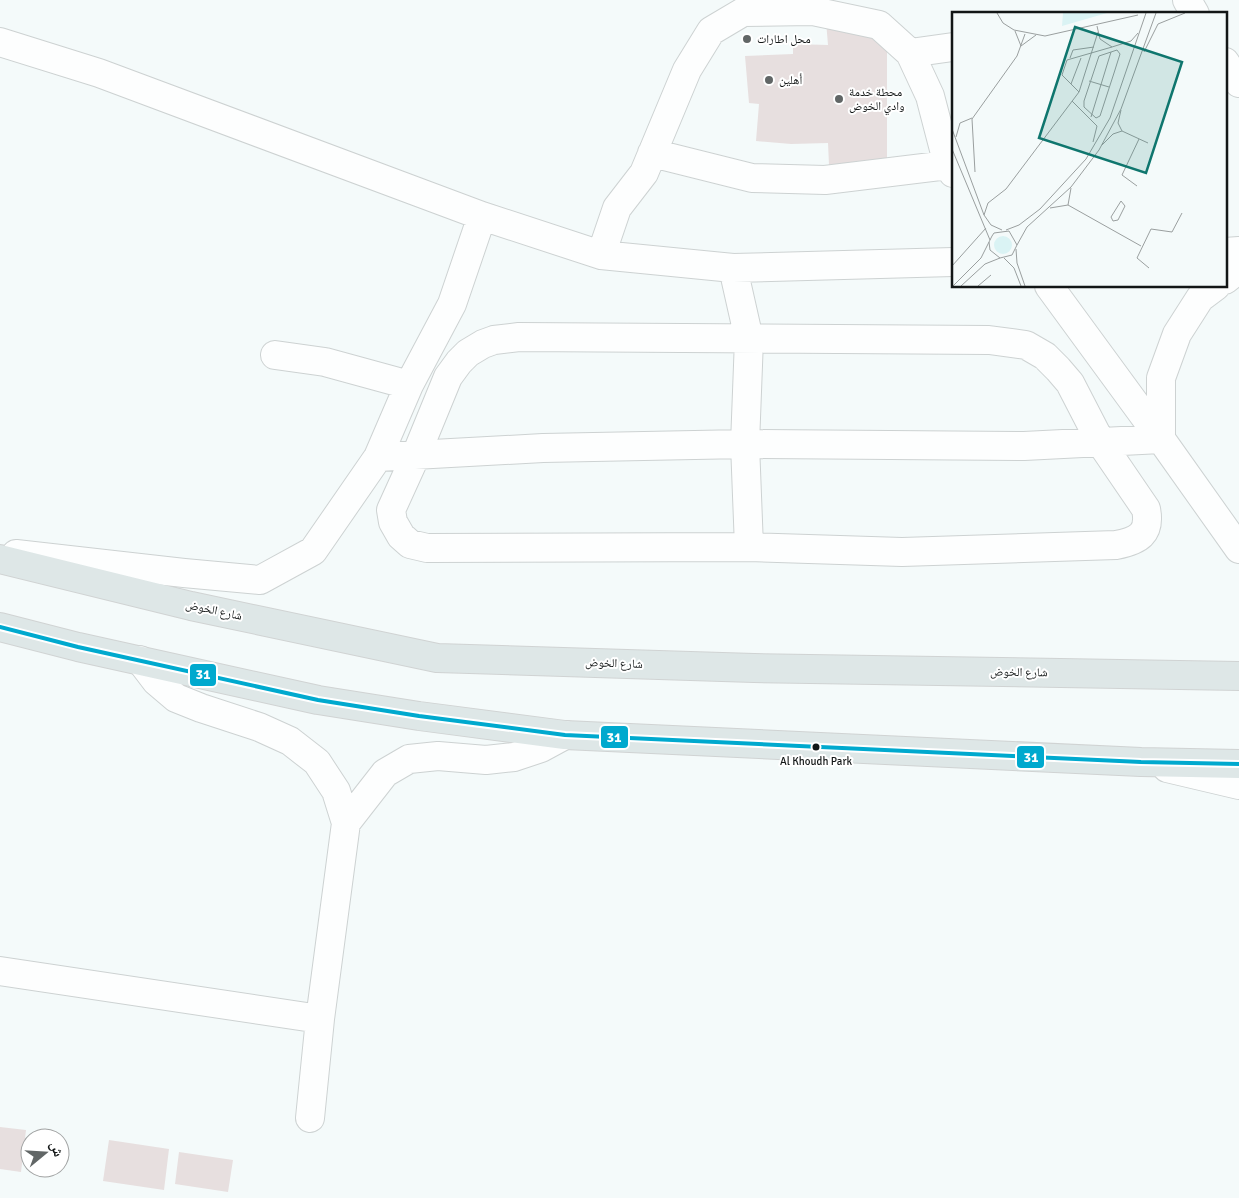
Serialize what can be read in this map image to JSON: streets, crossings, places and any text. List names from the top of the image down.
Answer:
{
  "streets": {
    "main road": ["شارع الخوض"]
  },
  "places": [
    "محل اطارات",
    "أهلين",
    "محطة خدمة وادي الخوض",
    "Al Khoudh Park"
  ],
  "lines": ["transit line 31"],
  "north": "right"
}
